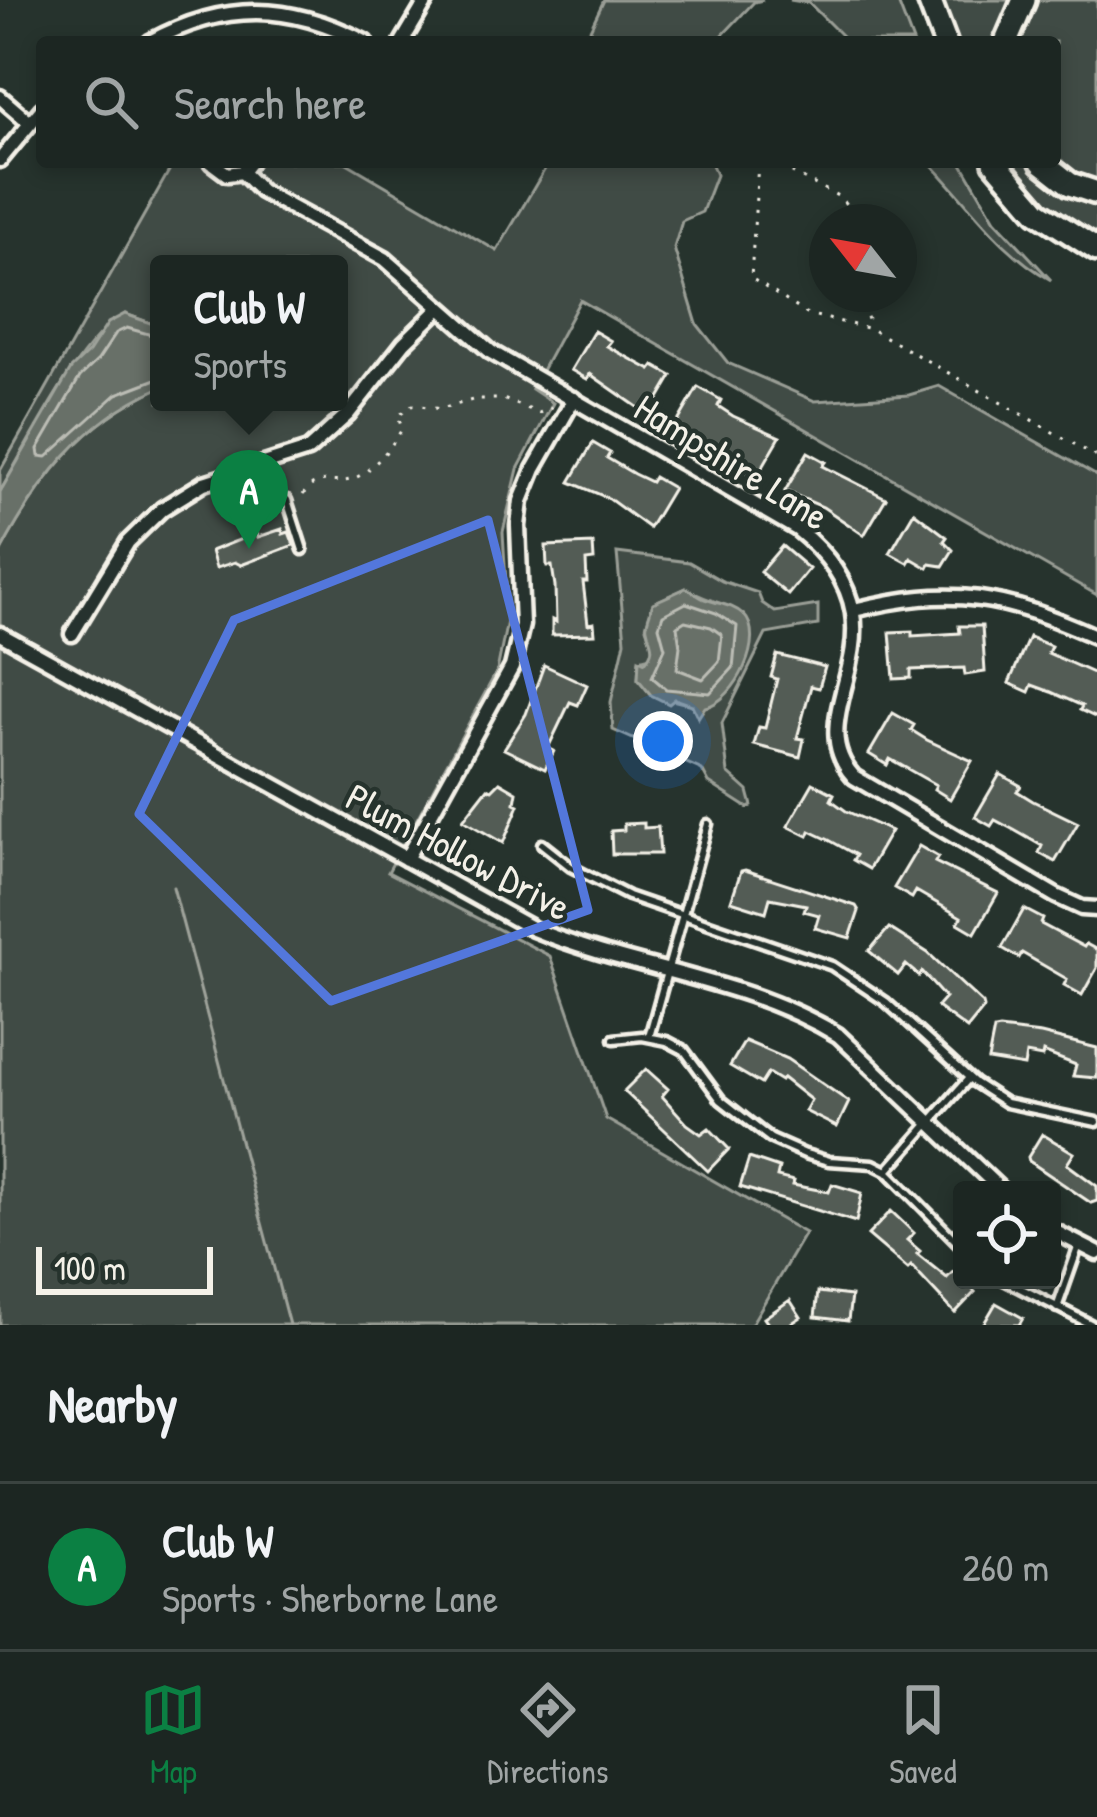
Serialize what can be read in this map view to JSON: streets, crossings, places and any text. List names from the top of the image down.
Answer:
{
  "streets": {
    "street": ["Hampshire Lane", "Plum Hollow Drive"]
  },
  "scale_bar": "100 m",
  "north": "top left",
  "page": {
    "search": "Search here",
    "popup": ["Club W", "Sports"],
    "pins": "A",
    "scale": "100 m",
    "heading": "Nearby",
    "list": [
      {
        "mark": "A",
        "name": "Club W",
        "note": "Sports · Sherborne Lane",
        "value": "260 m"
      }
    ],
    "nav": ["Map", "Directions", "Saved"]
  }
}
